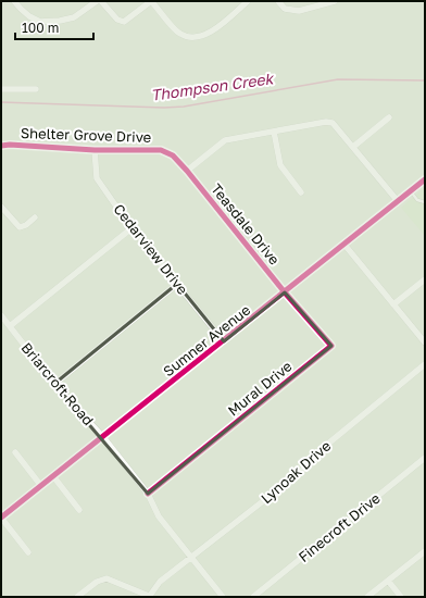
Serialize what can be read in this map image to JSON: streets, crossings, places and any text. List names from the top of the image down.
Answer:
{
  "streets": {
    "street": [
      "Shelter Grove Drive",
      "Teasdale Drive",
      "Cedarview Drive",
      "Sumner Avenue",
      "Briarcroft Road",
      "Mural Drive",
      "Lynoak Drive",
      "Finecroft Drive"
    ]
  },
  "crossings": [
    ["Shelter Grove Drive", "Teasdale Drive"],
    ["Shelter Grove Drive", "Cedarview Drive"],
    ["Teasdale Drive", "Sumner Avenue"],
    ["Teasdale Drive", "Mural Drive"],
    ["Cedarview Drive", "Sumner Avenue"],
    ["Sumner Avenue", "Briarcroft Road"],
    ["Sumner Avenue", "Mural Drive"],
    ["Briarcroft Road", "Mural Drive"],
    ["Briarcroft Road", "Lynoak Drive"]
  ],
  "water": ["Thompson Creek"],
  "scale_bar": "100 m"
}
